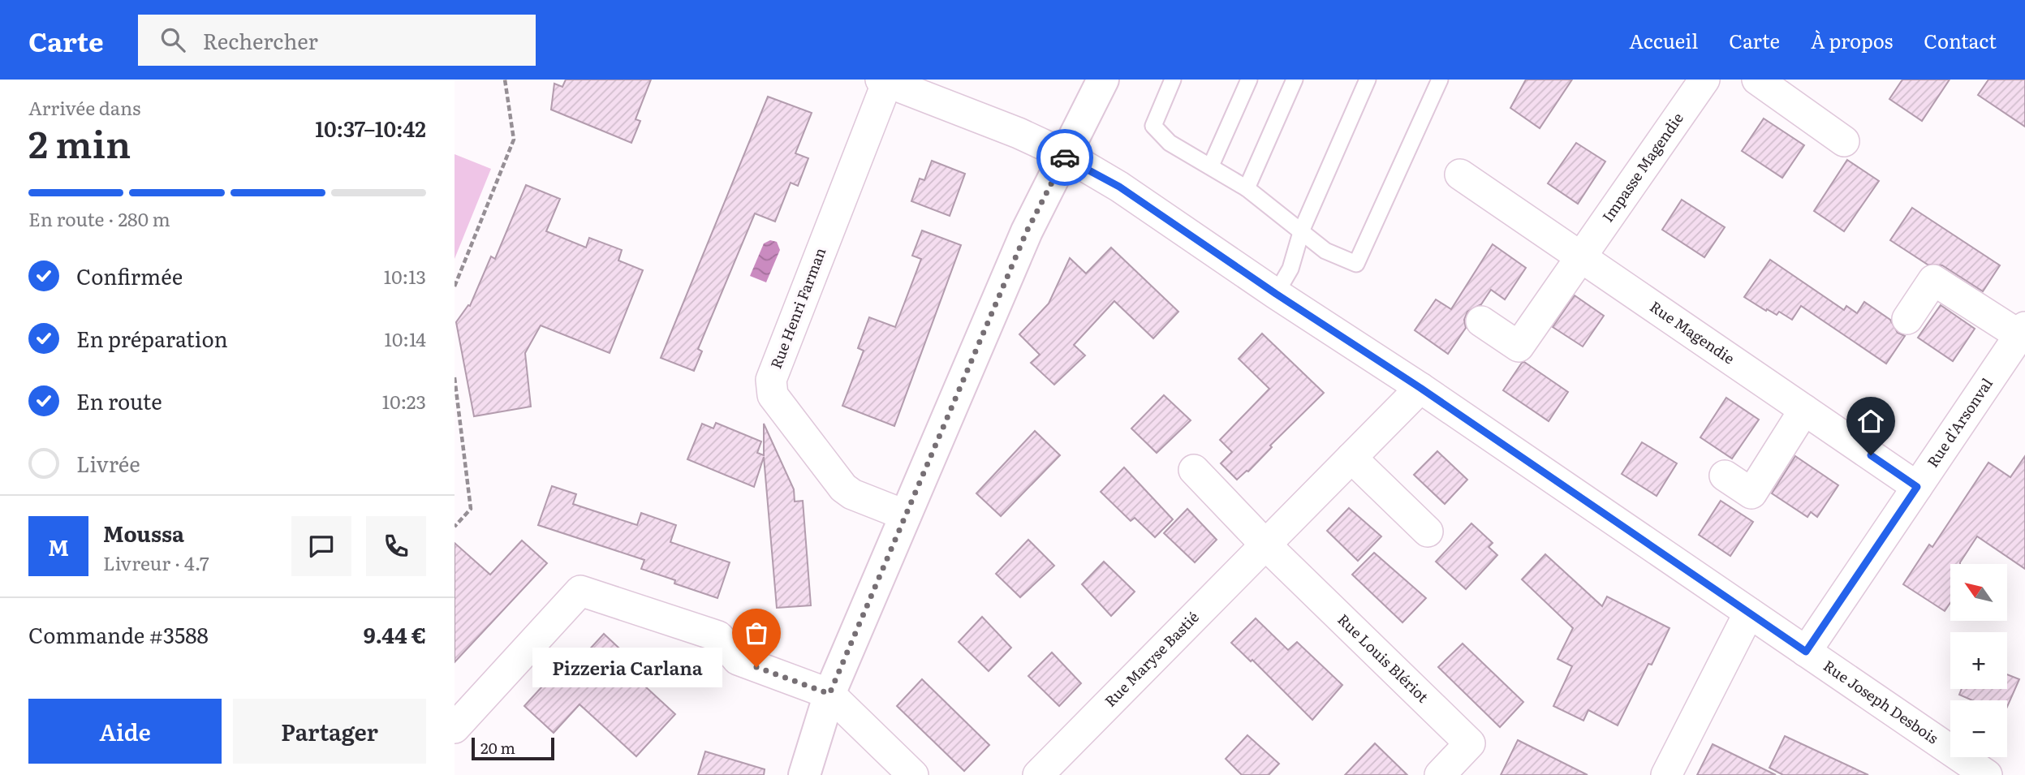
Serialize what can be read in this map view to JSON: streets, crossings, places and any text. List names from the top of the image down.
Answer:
{
  "streets": {
    "street": [
      "Impasse Magendie",
      "Rue Henri Farman",
      "Rue Magendie",
      "Rue d'Arsonval",
      "Rue Louis Blériot",
      "Rue Maryse Bastié",
      "Rue Joseph Desbois"
    ]
  },
  "crossings": [
    ["Impasse Magendie", "Rue Magendie"],
    ["Rue Henri Farman", "Rue Joseph Desbois"],
    ["Rue Magendie", "Rue d'Arsonval"],
    ["Rue d'Arsonval", "Rue Joseph Desbois"],
    ["Rue Louis Blériot", "Rue Maryse Bastié"],
    ["Rue Maryse Bastié", "Rue Joseph Desbois"]
  ],
  "places": ["Pizzeria Carlana"],
  "scale_bar": "20 m",
  "north": "top left",
  "page": {
    "header": "Carte",
    "search": "Rechercher",
    "nav": [
      "Accueil",
      "Carte",
      "À propos",
      "Contact"
    ],
    "heading": ["2 min", "Arrivée dans", "10:37–10:42"],
    "panel": [
      "Moussa",
      "Livreur · 4.7",
      "Commande #3588",
      "9.44 €"
    ],
    "bar": "En route · 280 m",
    "list": [
      ["Confirmée", "10:13"],
      ["En préparation", "10:14"],
      ["En route", "10:23"],
      "Livrée"
    ],
    "round": "M",
    "map_buttons": ["+", "−"],
    "bubble": "Pizzeria Carlana",
    "buttons": ["Aide", "Partager"],
    "scale": "20 m"
  }
}
